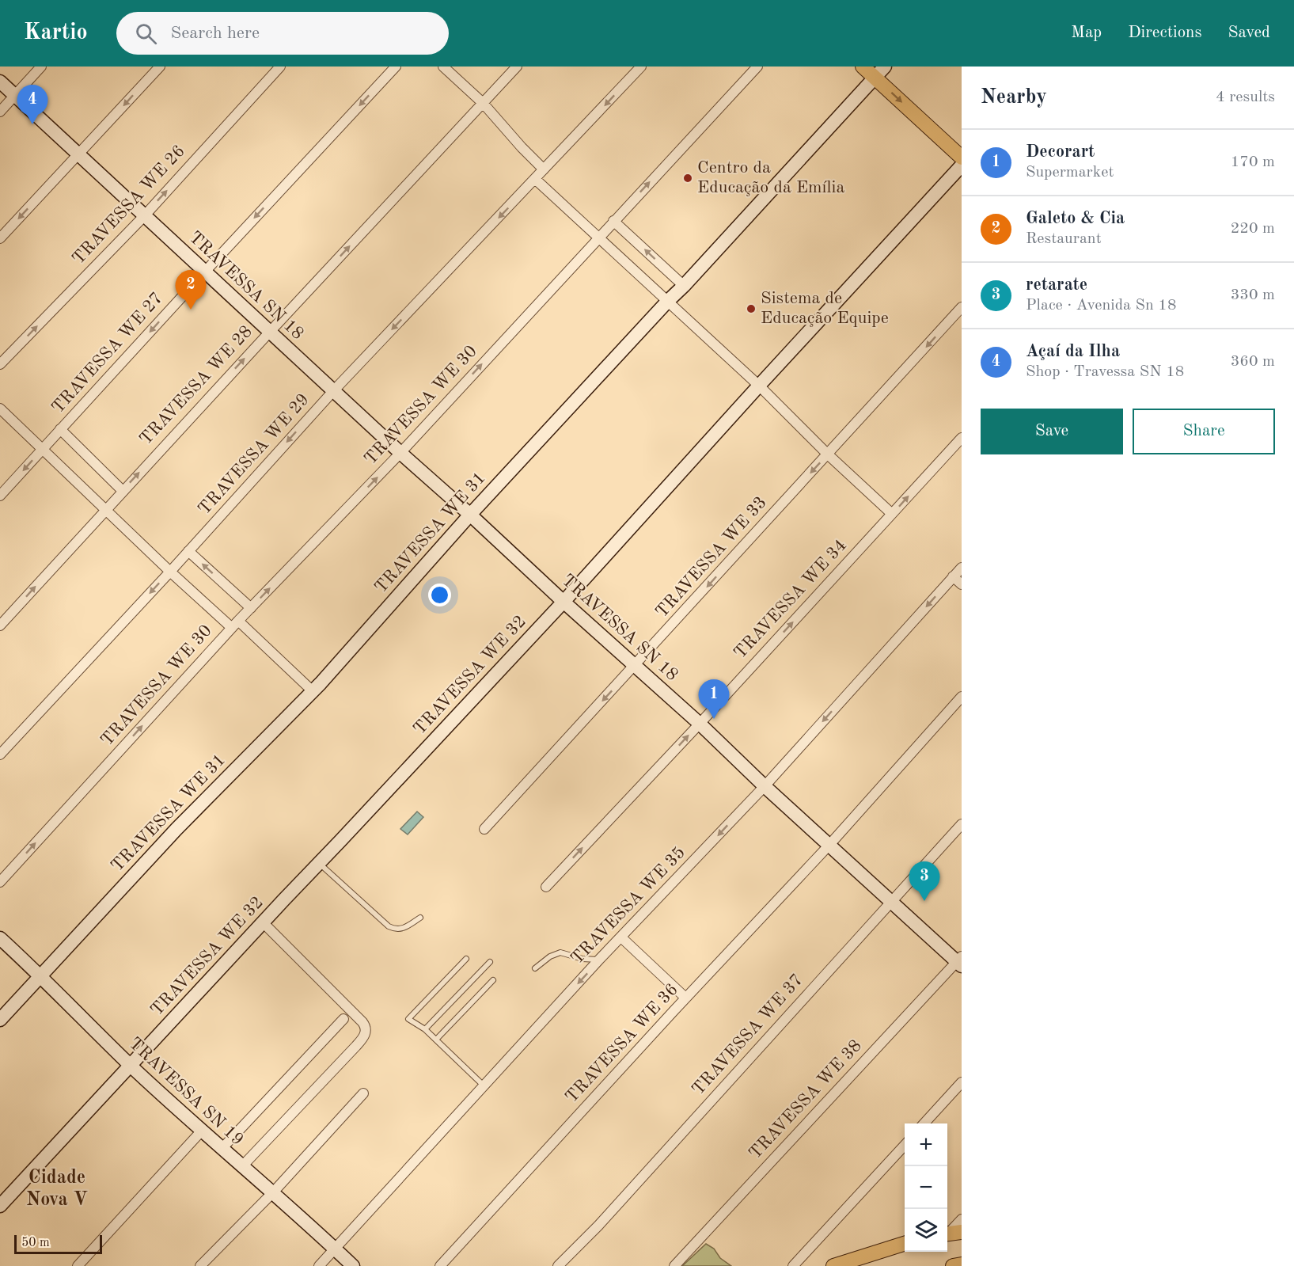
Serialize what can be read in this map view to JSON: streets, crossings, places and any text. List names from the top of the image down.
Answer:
{
  "streets": {
    "street": [
      "TRAVESSA WE 26",
      "TRAVESSA SN 18",
      "TRAVESSA WE 27",
      "TRAVESSA WE 28",
      "TRAVESSA WE 30",
      "TRAVESSA WE 29",
      "TRAVESSA WE 31",
      "TRAVESSA WE 33",
      "TRAVESSA WE 34",
      "TRAVESSA WE 32",
      "TRAVESSA WE 35",
      "TRAVESSA WE 37",
      "TRAVESSA WE 36",
      "TRAVESSA SN 19",
      "TRAVESSA WE 38"
    ]
  },
  "crossings": [
    ["TRAVESSA WE 26", "TRAVESSA SN 18"],
    ["TRAVESSA SN 18", "TRAVESSA WE 27"],
    ["TRAVESSA SN 18", "TRAVESSA WE 28"],
    ["TRAVESSA SN 18", "TRAVESSA WE 30"],
    ["TRAVESSA SN 18", "TRAVESSA WE 29"],
    ["TRAVESSA SN 18", "TRAVESSA WE 31"],
    ["TRAVESSA SN 18", "TRAVESSA WE 33"],
    ["TRAVESSA SN 18", "TRAVESSA WE 34"],
    ["TRAVESSA SN 18", "TRAVESSA WE 32"],
    ["TRAVESSA SN 18", "TRAVESSA WE 35"],
    ["TRAVESSA SN 18", "TRAVESSA WE 37"],
    ["TRAVESSA SN 18", "TRAVESSA WE 36"],
    ["TRAVESSA SN 18", "TRAVESSA WE 38"],
    ["TRAVESSA WE 31", "TRAVESSA SN 19"],
    ["TRAVESSA WE 32", "TRAVESSA SN 19"],
    ["TRAVESSA WE 35", "TRAVESSA SN 19"]
  ],
  "one_way": [
    "TRAVESSA WE 26",
    "TRAVESSA WE 27",
    "TRAVESSA WE 28",
    "TRAVESSA WE 30",
    "TRAVESSA WE 29",
    "TRAVESSA WE 33",
    "TRAVESSA WE 34",
    "TRAVESSA WE 35"
  ],
  "districts": ["Cidade Nova V"],
  "places": ["Centro da Educação da Emília", "Sistema de Educação Equipe"],
  "scale_bar": "50 m",
  "page": {
    "header": "Kartio",
    "search": "Search here",
    "nav": ["Map", "Directions", "Saved"],
    "heading": ["Nearby", "4 results"],
    "pins": [
      "4",
      "2",
      "1",
      "3"
    ],
    "list": [
      {
        "mark": "1",
        "name": "Decorart",
        "note": "Supermarket",
        "value": "170 m"
      },
      {
        "mark": "2",
        "name": "Galeto & Cia",
        "note": "Restaurant",
        "value": "220 m"
      },
      {
        "mark": "3",
        "name": "retarate",
        "note": "Place · Avenida Sn 18",
        "value": "330 m"
      },
      {
        "mark": "4",
        "name": "Açaí da Ilha",
        "note": "Shop · Travessa SN 18",
        "value": "360 m"
      }
    ],
    "buttons": ["Save", "Share"],
    "map_buttons": ["+", "−"],
    "scale": "50 m"
  }
}
